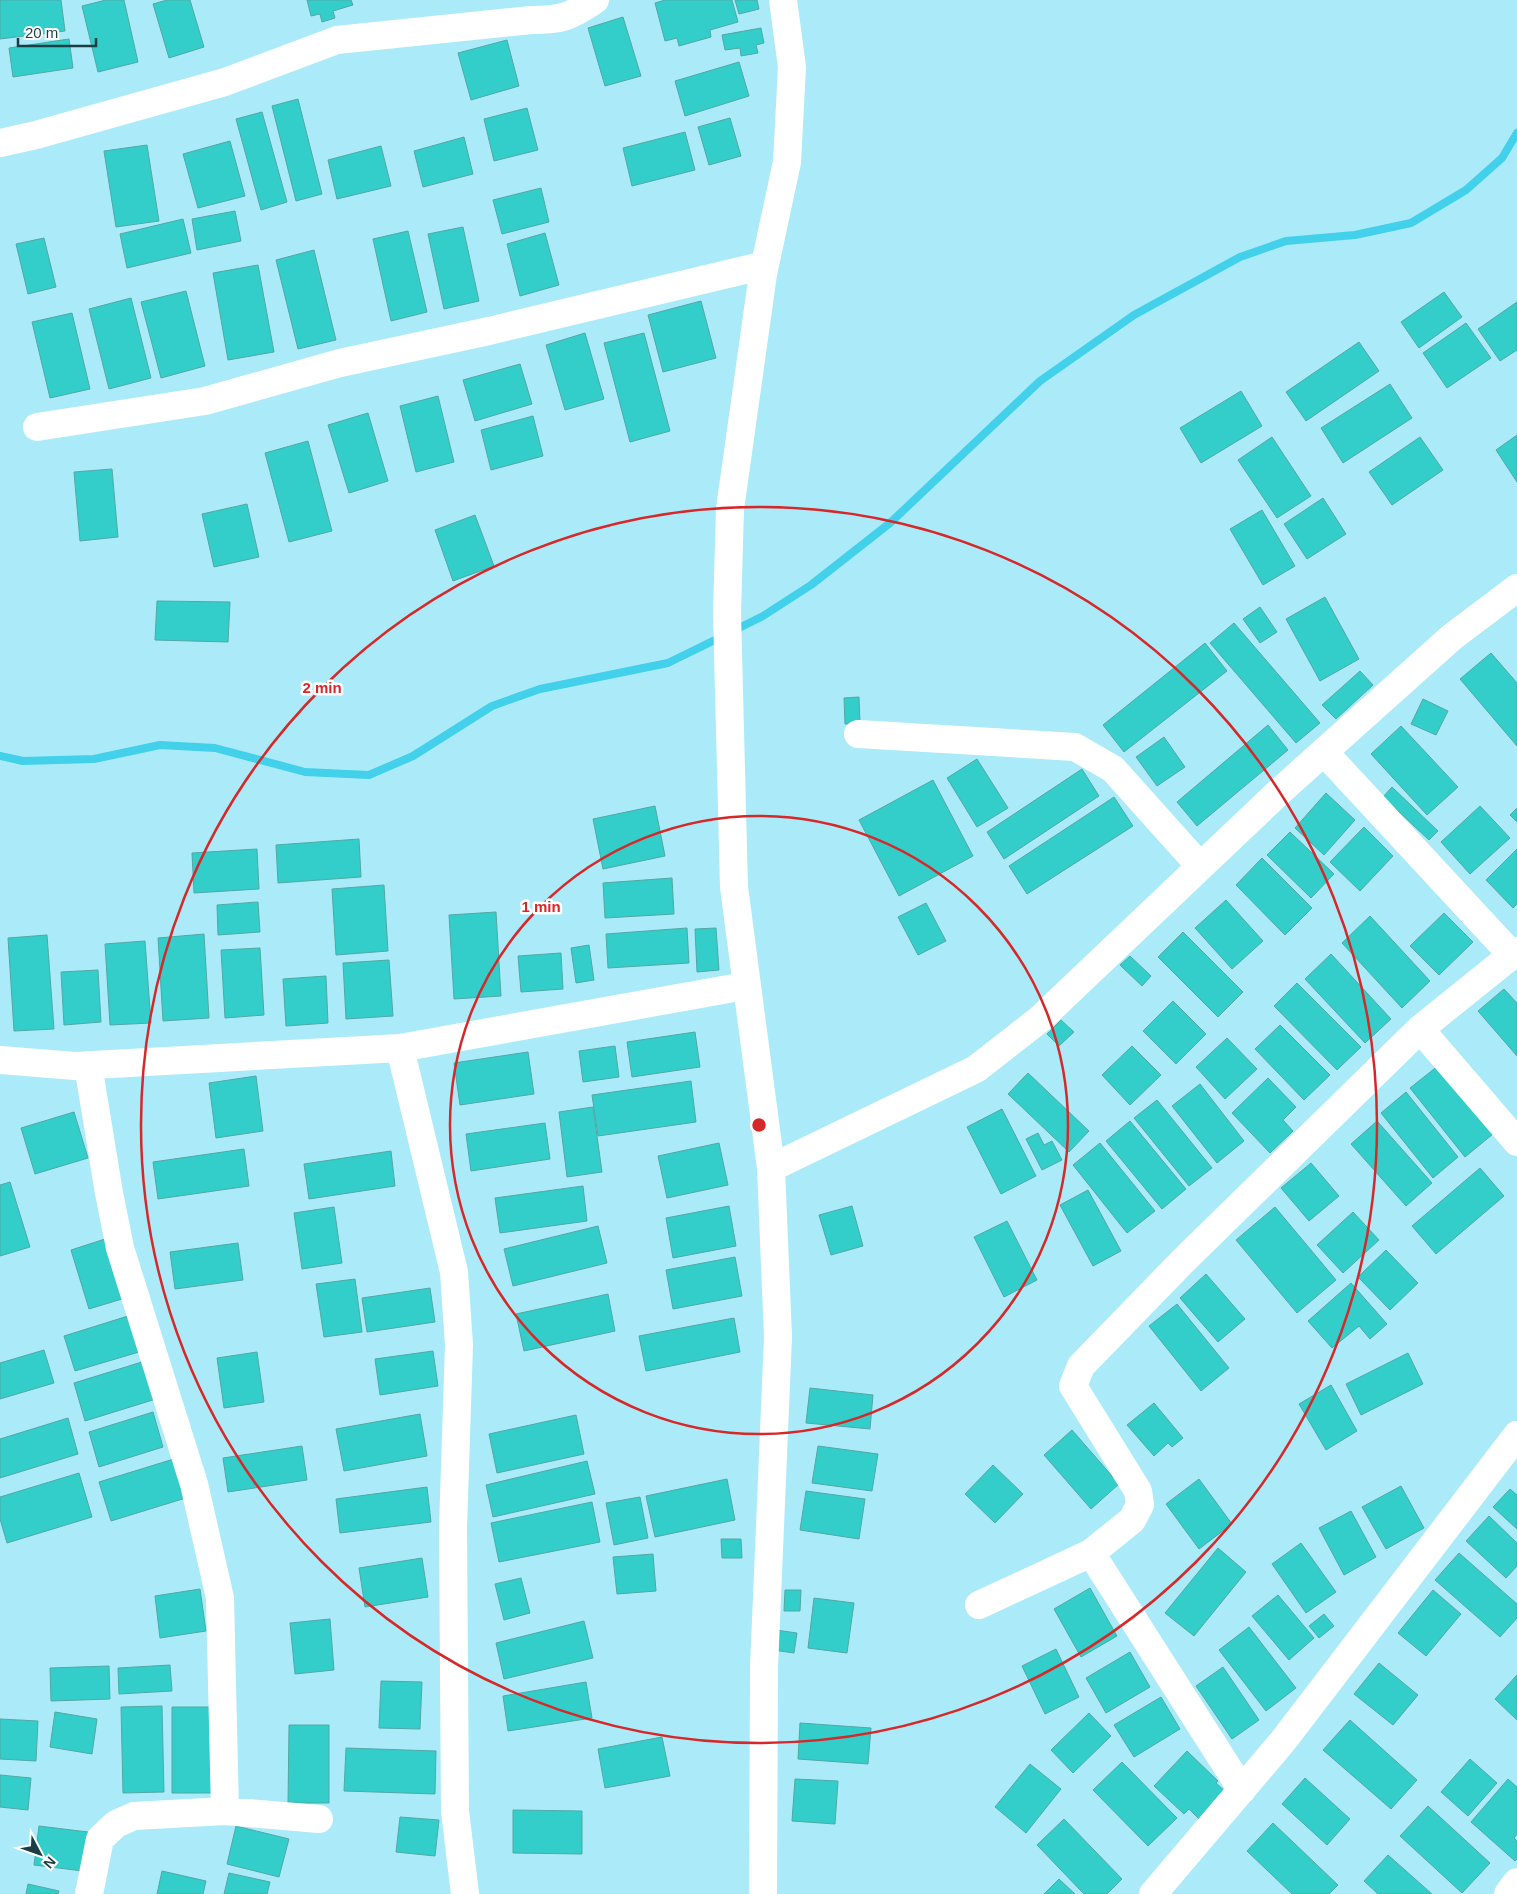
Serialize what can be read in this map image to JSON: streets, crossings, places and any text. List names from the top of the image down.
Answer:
{
  "scale_bar": "20 m",
  "north": "bottom right",
  "rings": ["2 min", "1 min"]
}
